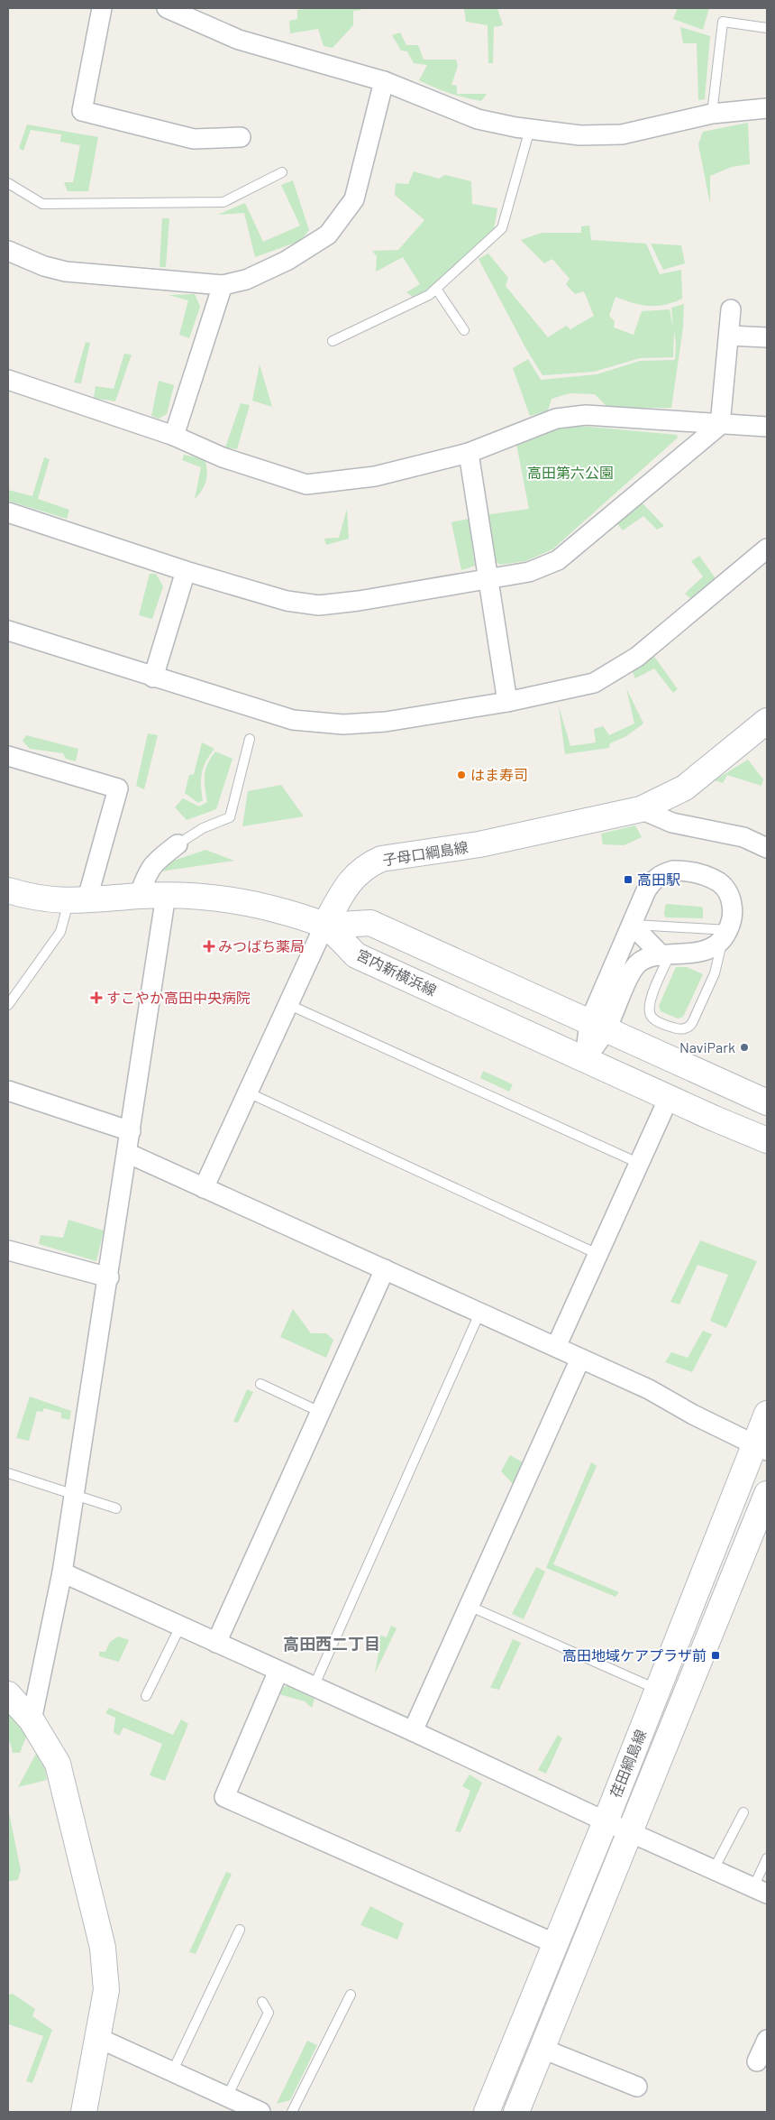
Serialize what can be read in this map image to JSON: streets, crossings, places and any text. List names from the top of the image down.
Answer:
{
  "streets": {
    "main road": ["子母口綱島線", "宮内新横浜線", "荏田綱島線"]
  },
  "crossings": [
    ["子母口綱島線", "宮内新横浜線"]
  ],
  "districts": ["高田西二丁目"],
  "parks": ["高田第六公園"],
  "places": {
    "other": ["はま寿司", "NaviPark"],
    "transit": ["高田駅", "高田地域ケアプラザ前"],
    "health": ["みつばち薬局", "すこやか高田中央病院"]
  }
}
